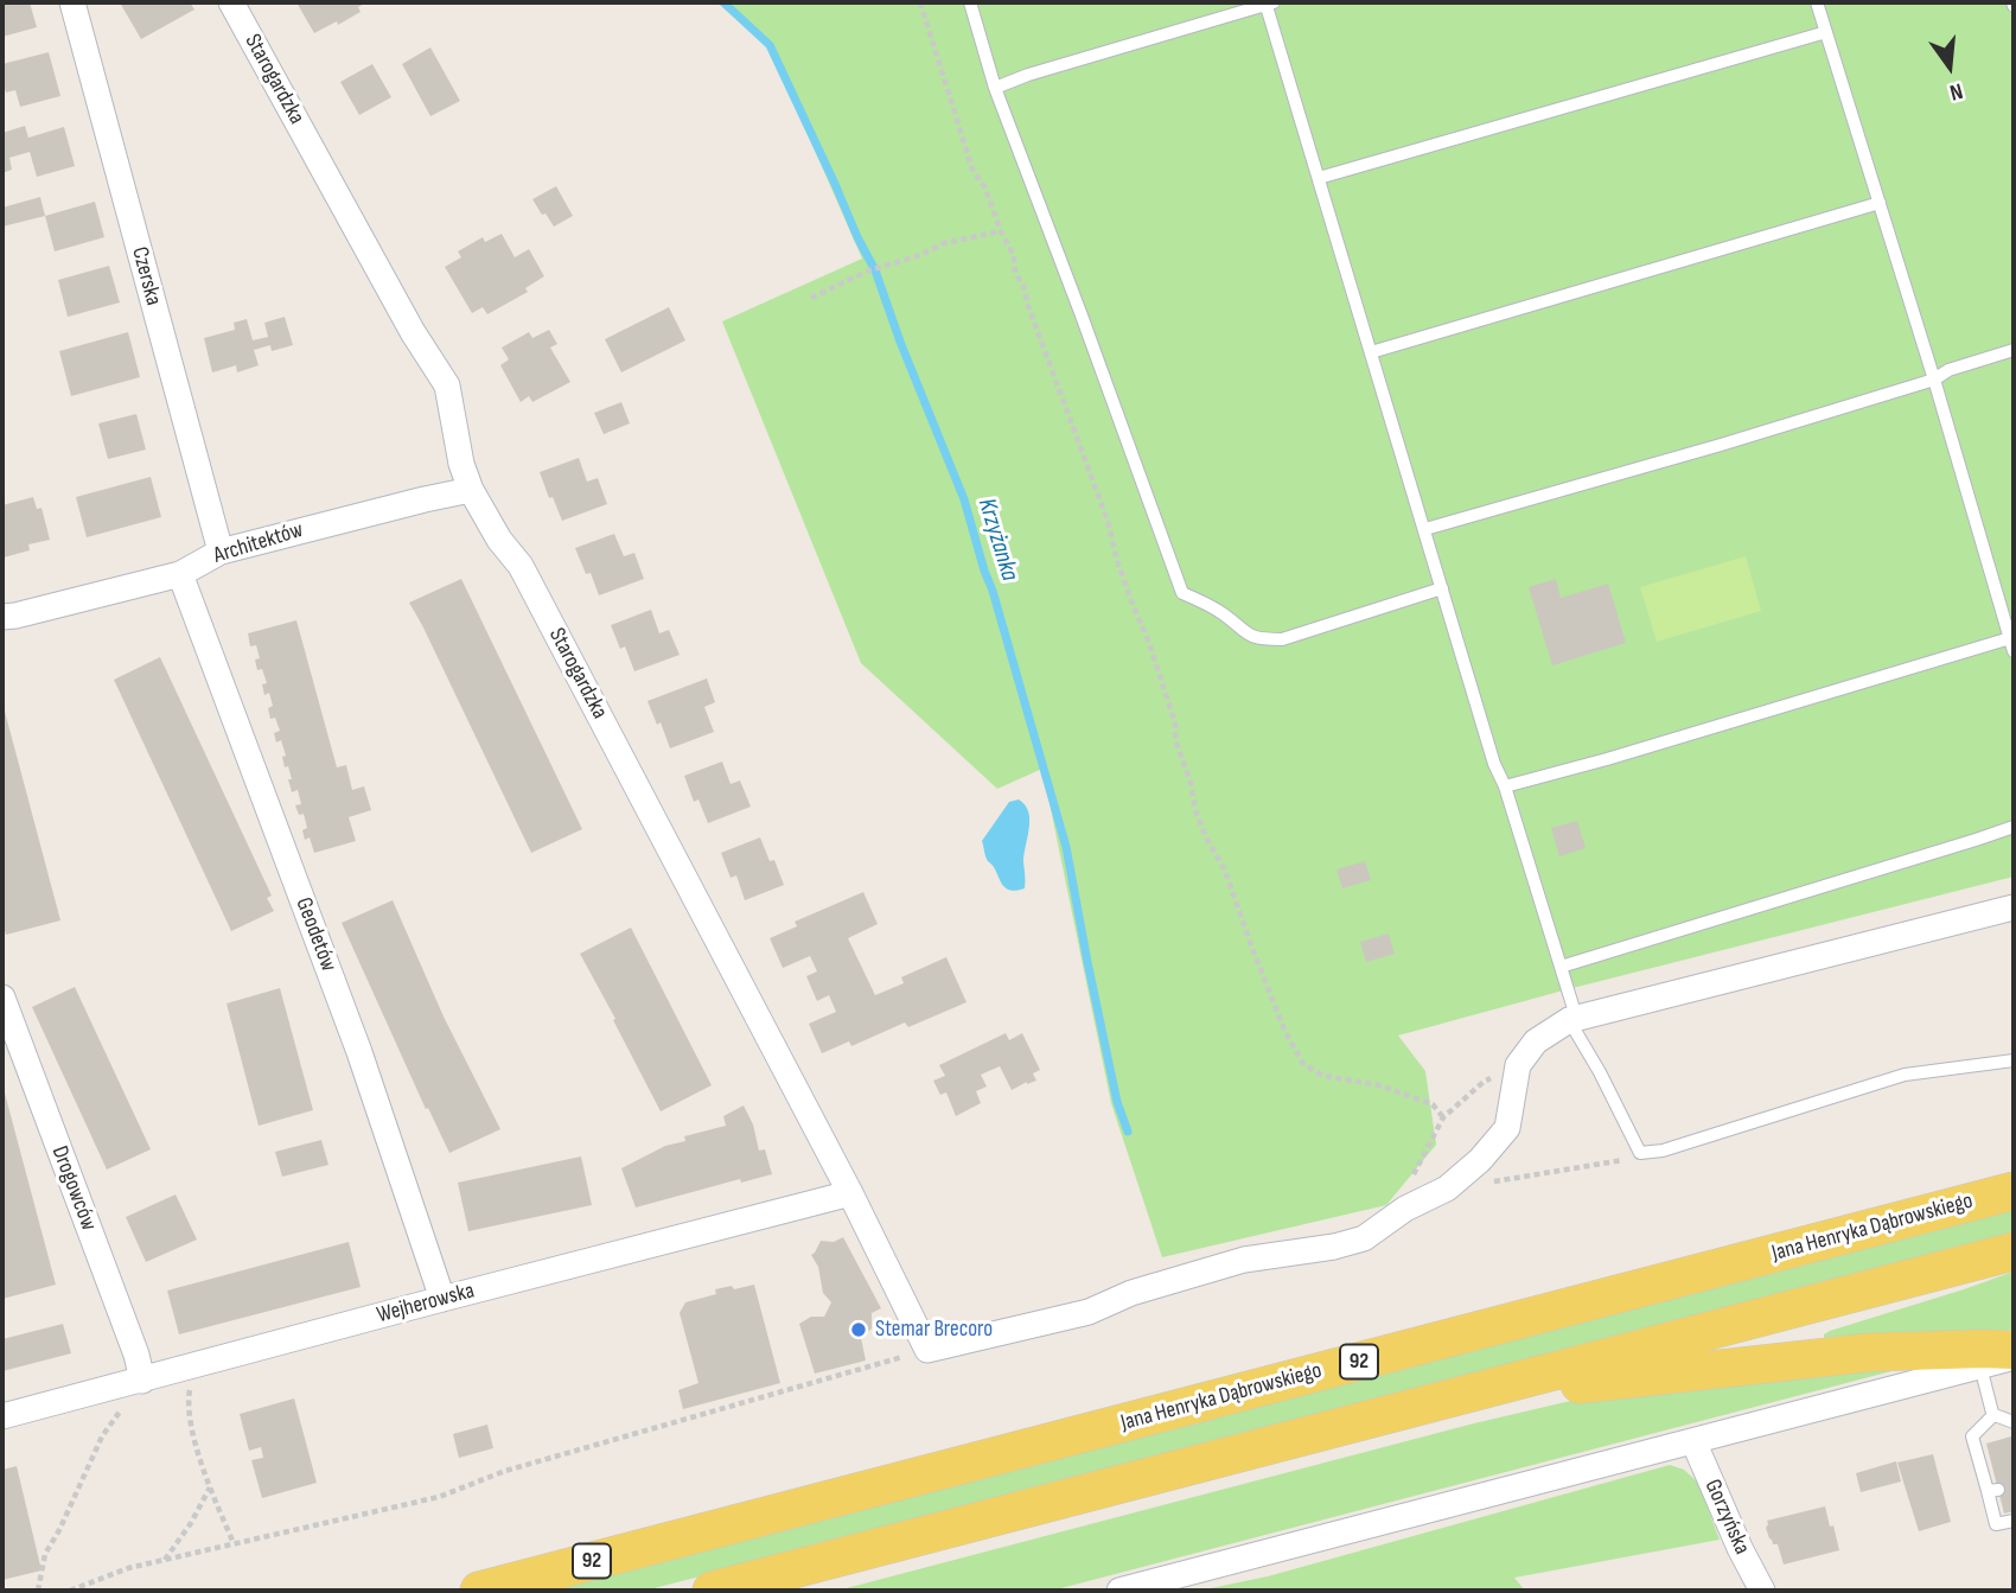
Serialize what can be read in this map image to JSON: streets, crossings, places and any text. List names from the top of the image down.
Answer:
{
  "streets": {
    "main road": ["Jana Henryka Dąbrowskiego", "92"],
    "street": [
      "Starogardzka",
      "Czerska",
      "Architektów",
      "Geodetów",
      "Drogowców",
      "Wejherowska",
      "Gorzyńska"
    ]
  },
  "crossings": [
    ["Starogardzka", "Architektów"],
    ["Starogardzka", "Wejherowska"],
    ["Czerska", "Architektów"],
    ["Architektów", "Geodetów"],
    ["Geodetów", "Wejherowska"],
    ["Drogowców", "Wejherowska"]
  ],
  "water": ["Krzyżanka"],
  "places": ["Stemar Brecoro"],
  "north": "bottom"
}
